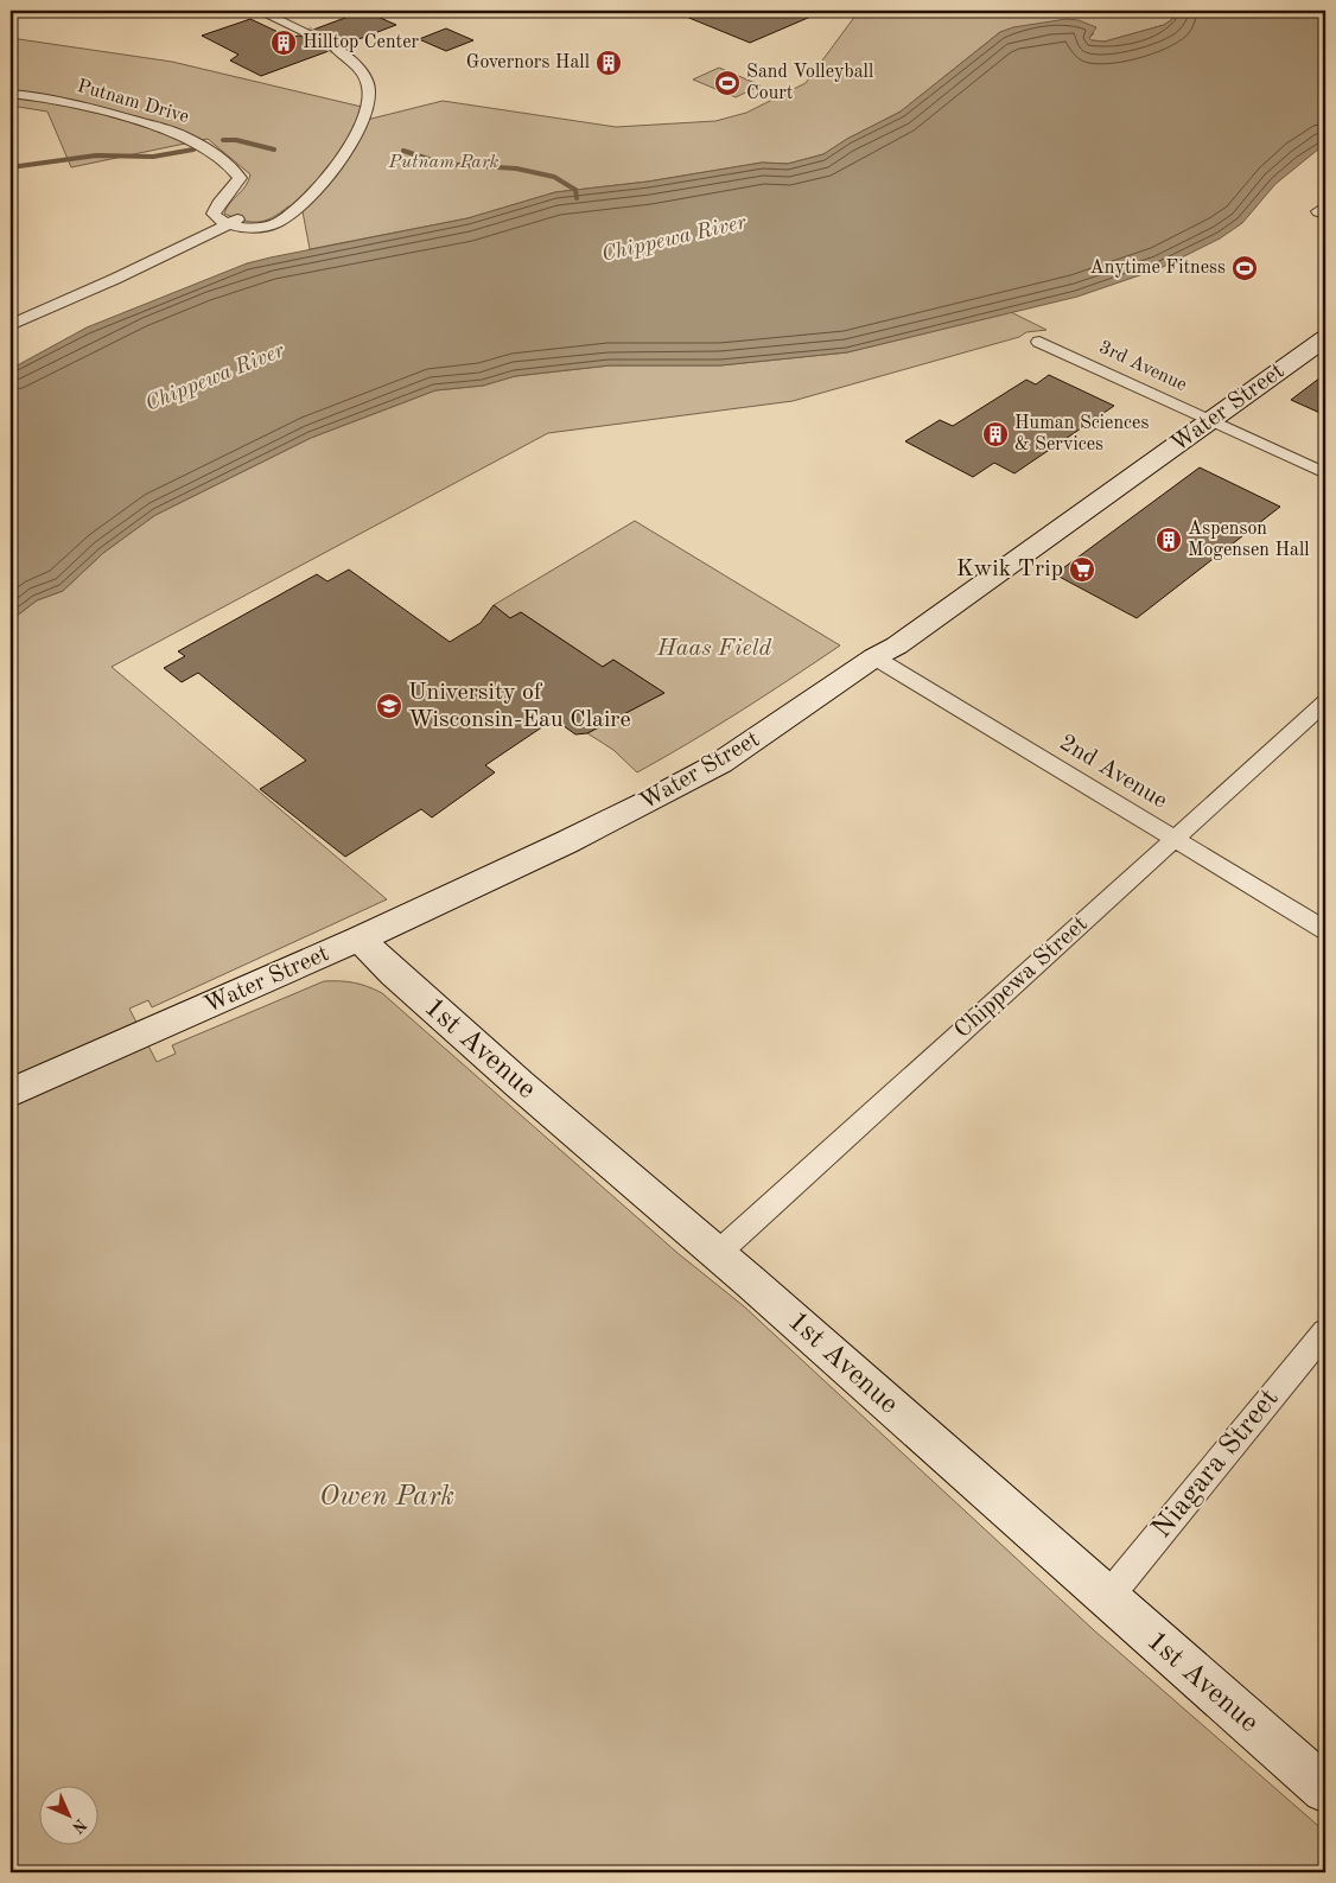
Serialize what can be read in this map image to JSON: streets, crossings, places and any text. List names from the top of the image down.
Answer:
{
  "streets": {
    "main road": ["Water Street", "1st Avenue"],
    "street": [
      "Putnam Drive",
      "3rd Avenue",
      "2nd Avenue",
      "Chippewa Street",
      "Niagara Street"
    ]
  },
  "crossings": [
    ["3rd Avenue", "Water Street"],
    ["Water Street", "2nd Avenue"],
    ["Water Street", "1st Avenue"],
    ["2nd Avenue", "Chippewa Street"],
    ["Chippewa Street", "1st Avenue"],
    ["1st Avenue", "Niagara Street"]
  ],
  "water": ["Chippewa River"],
  "parks": ["Putnam Park", "Haas Field", "Owen Park"],
  "places": {
    "building": [
      "Hilltop Center",
      "Governors Hall",
      "Human Sciences & Services",
      "Aspenson Mogensen Hall"
    ],
    "sports": ["Sand Volleyball Court", "Anytime Fitness"],
    "supermarket": ["Kwik Trip"],
    "school or university": ["University of Wisconsin-Eau Claire"]
  },
  "north": "bottom right"
}
